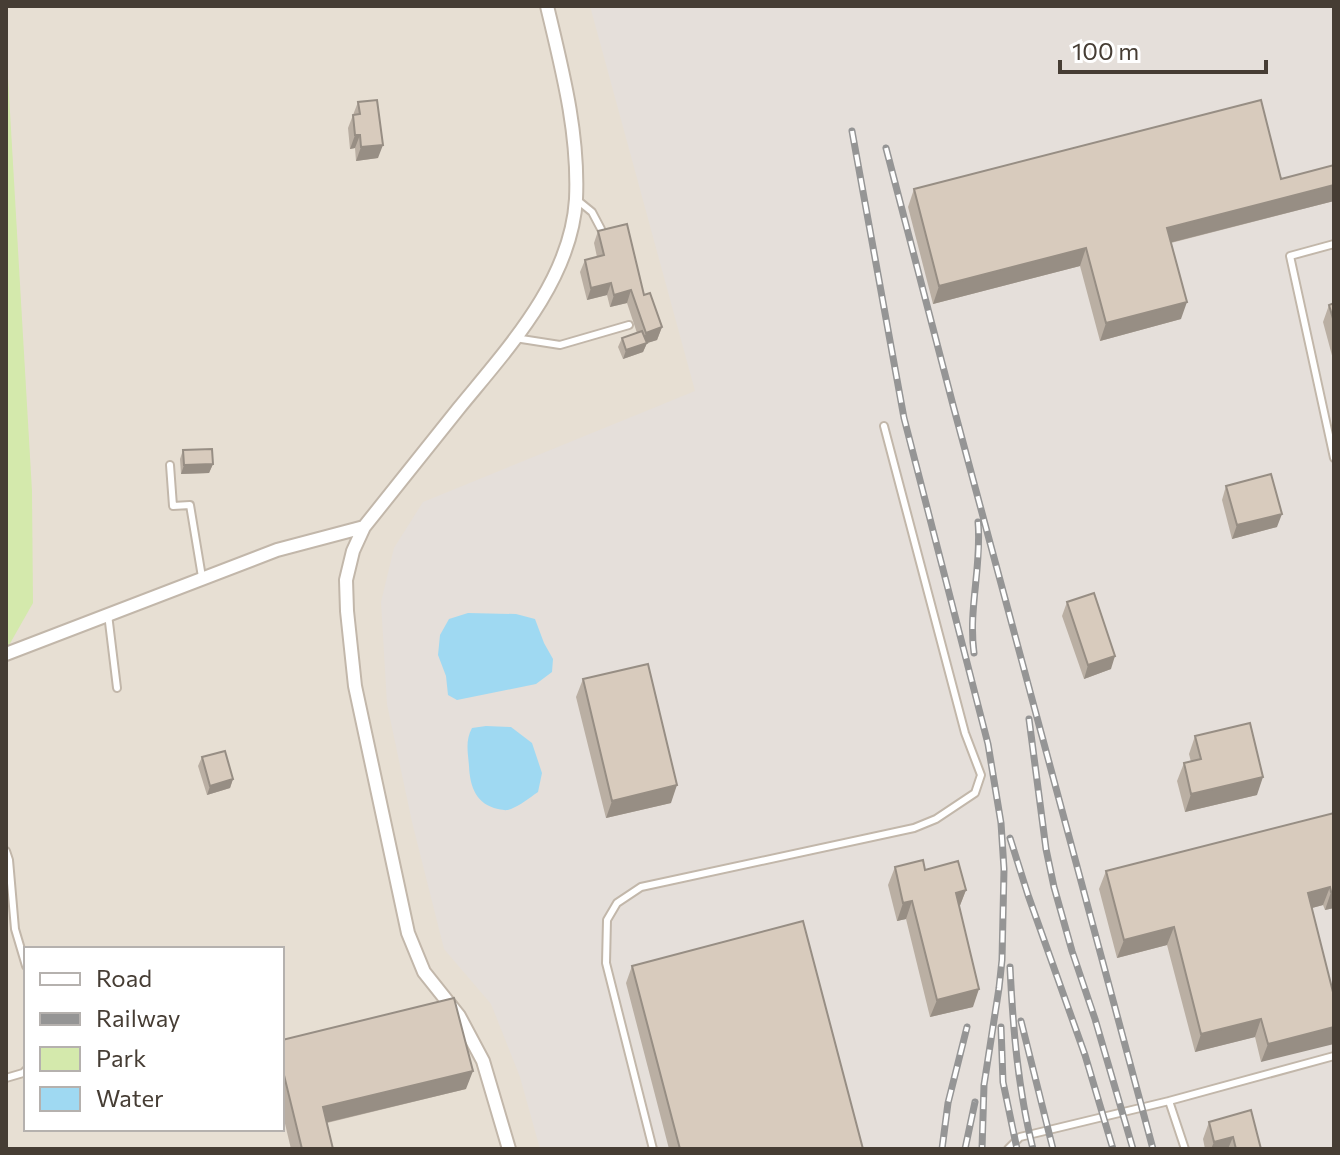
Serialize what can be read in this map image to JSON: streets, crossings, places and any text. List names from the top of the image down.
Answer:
{
  "legend": [
    "Road",
    "Railway",
    "Park",
    "Water"
  ],
  "scale_bar": "100 m"
}
